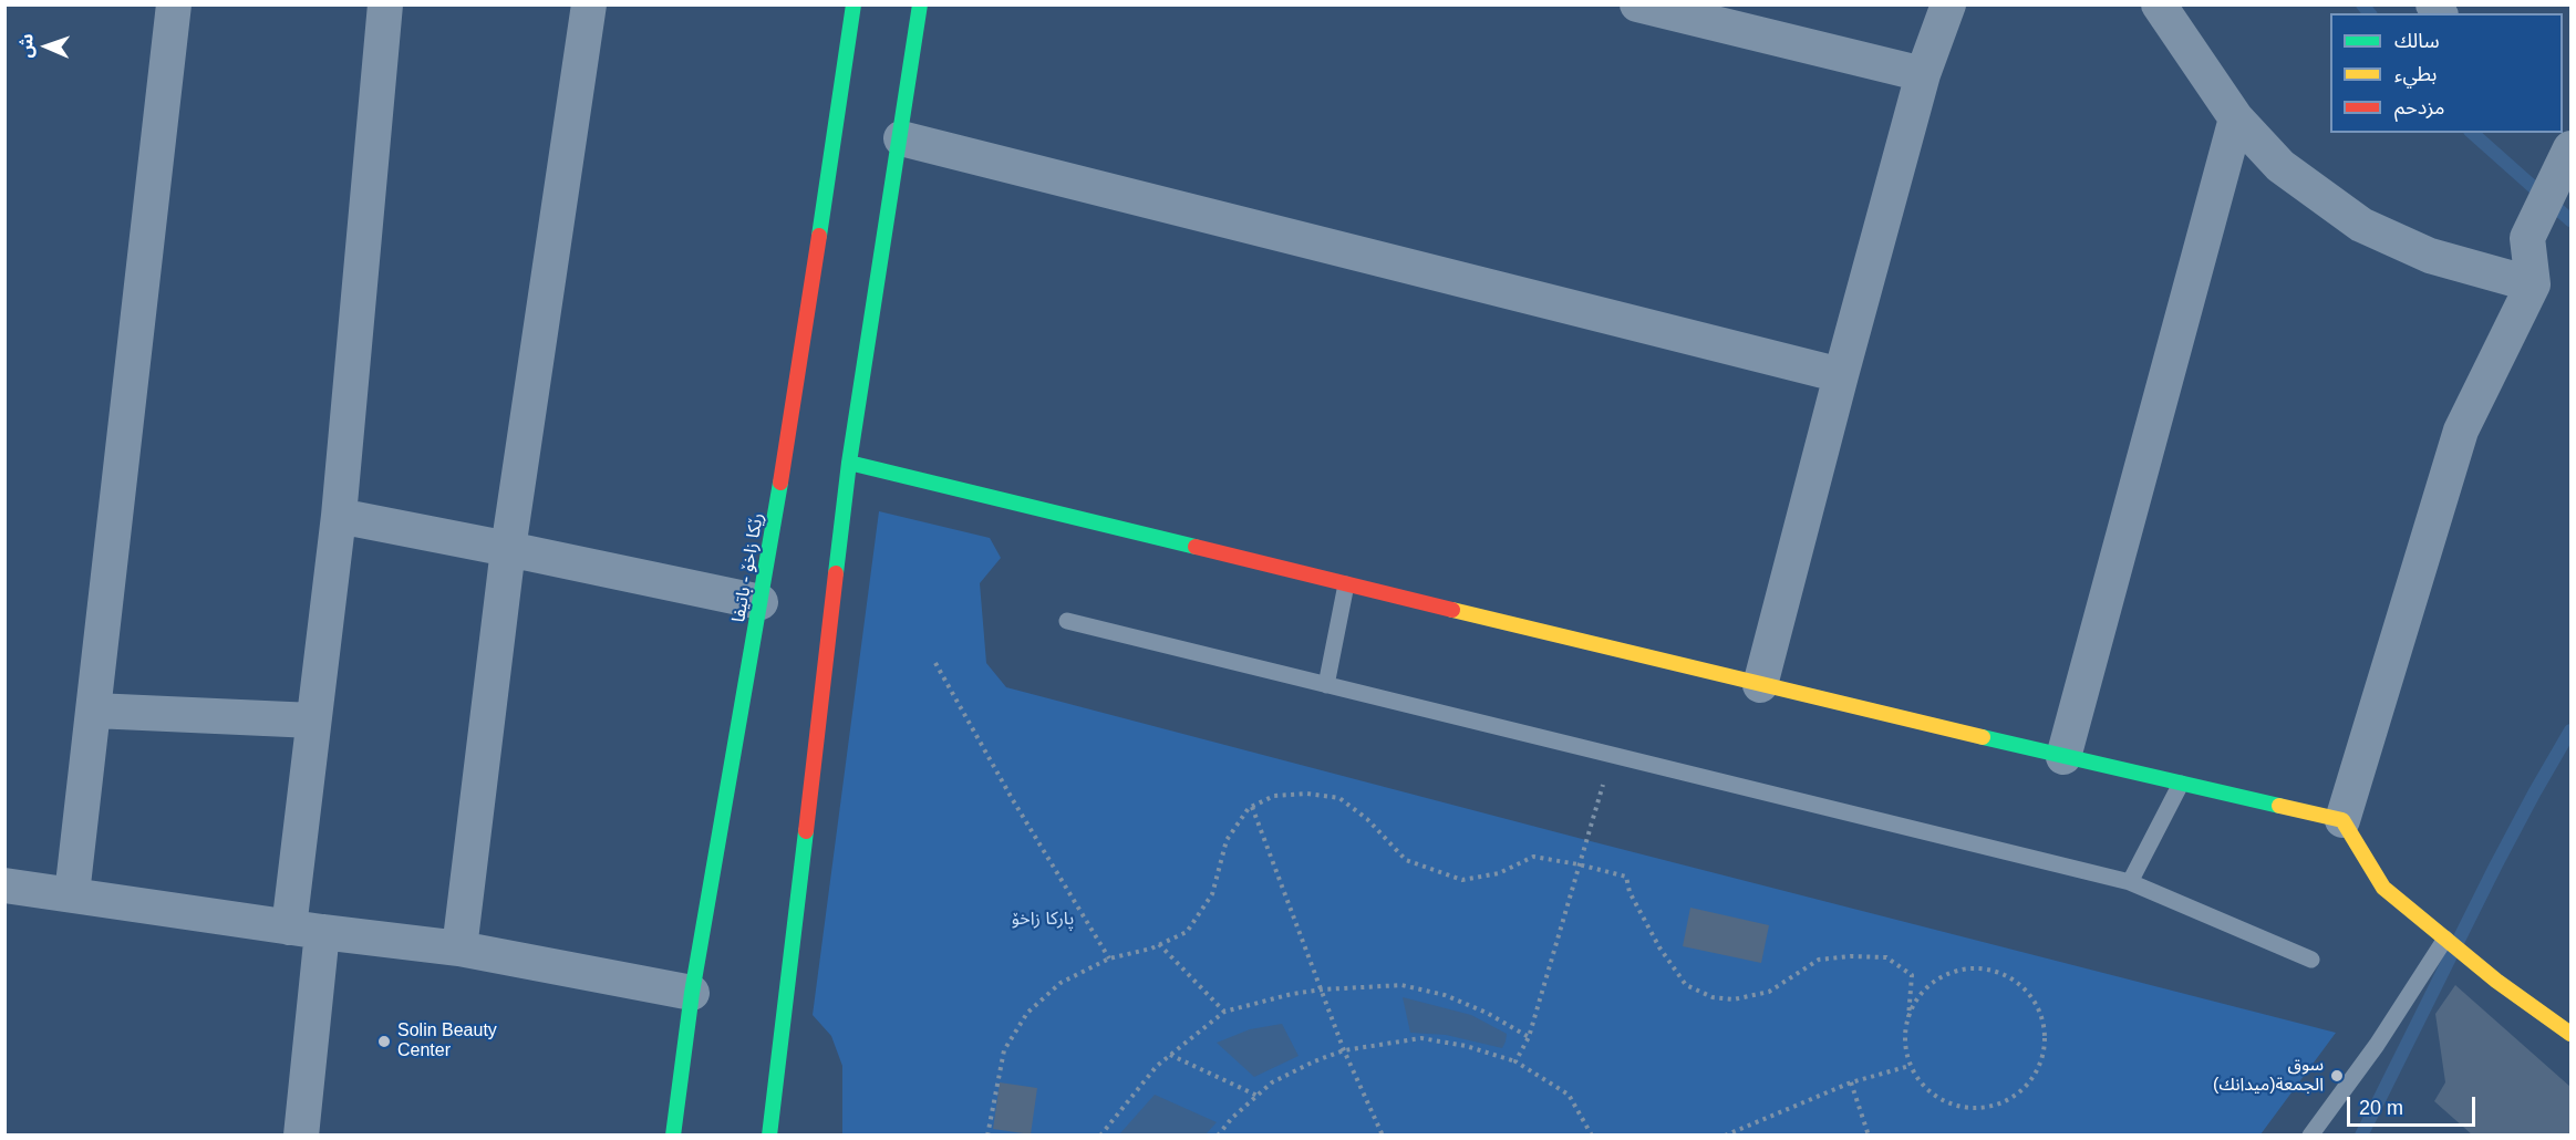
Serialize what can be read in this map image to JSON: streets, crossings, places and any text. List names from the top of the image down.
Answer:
{
  "streets": {
    "main road": ["رێکا زاخۆ - باتیفا"]
  },
  "parks": ["پارکا زاخۆ"],
  "places": ["Solin Beauty Center", "سوق الجمعة(ميدانك)"],
  "legend": ["سالك", "بطيء", "مزدحم"],
  "scale_bar": "20 m",
  "north": "left"
}
